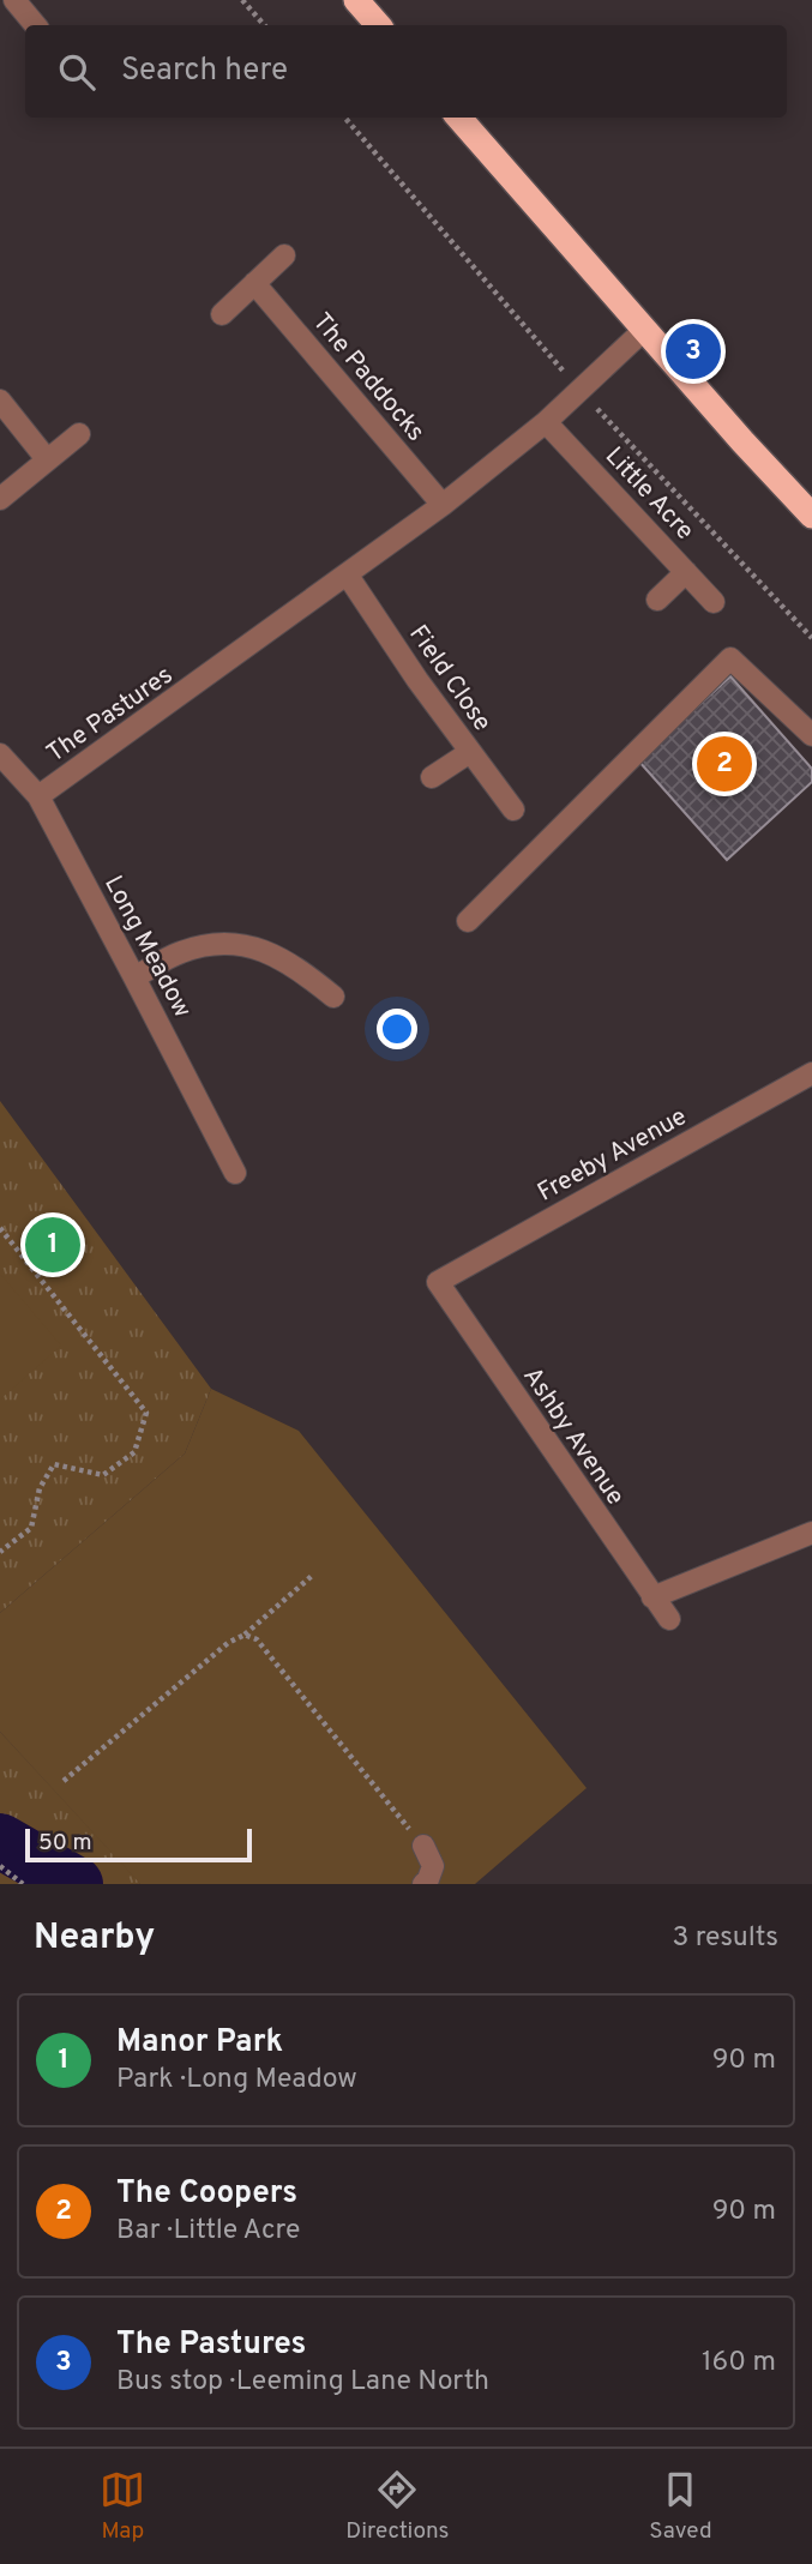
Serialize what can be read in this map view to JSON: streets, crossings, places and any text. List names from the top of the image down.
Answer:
{
  "streets": {
    "street": [
      "The Paddocks",
      "Little Acre",
      "Field Close",
      "The Pastures",
      "Long Meadow",
      "Freeby Avenue",
      "Ashby Avenue"
    ]
  },
  "crossings": [
    ["The Paddocks", "The Pastures"],
    ["Little Acre", "The Pastures"],
    ["Field Close", "The Pastures"],
    ["The Pastures", "Long Meadow"],
    ["Freeby Avenue", "Ashby Avenue"]
  ],
  "scale_bar": "50 m",
  "page": {
    "search": "Search here",
    "pins": ["3", "2", "1"],
    "scale": "50 m",
    "heading": ["Nearby", "3 results"],
    "list": [
      {
        "mark": "1",
        "name": "Manor Park",
        "note": "Park · Long Meadow",
        "value": "90 m"
      },
      {
        "mark": "2",
        "name": "The Coopers",
        "note": "Bar · Little Acre",
        "value": "90 m"
      },
      {
        "mark": "3",
        "name": "The Pastures",
        "note": "Bus stop · Leeming Lane North",
        "value": "160 m"
      }
    ],
    "nav": ["Map", "Directions", "Saved"]
  }
}
